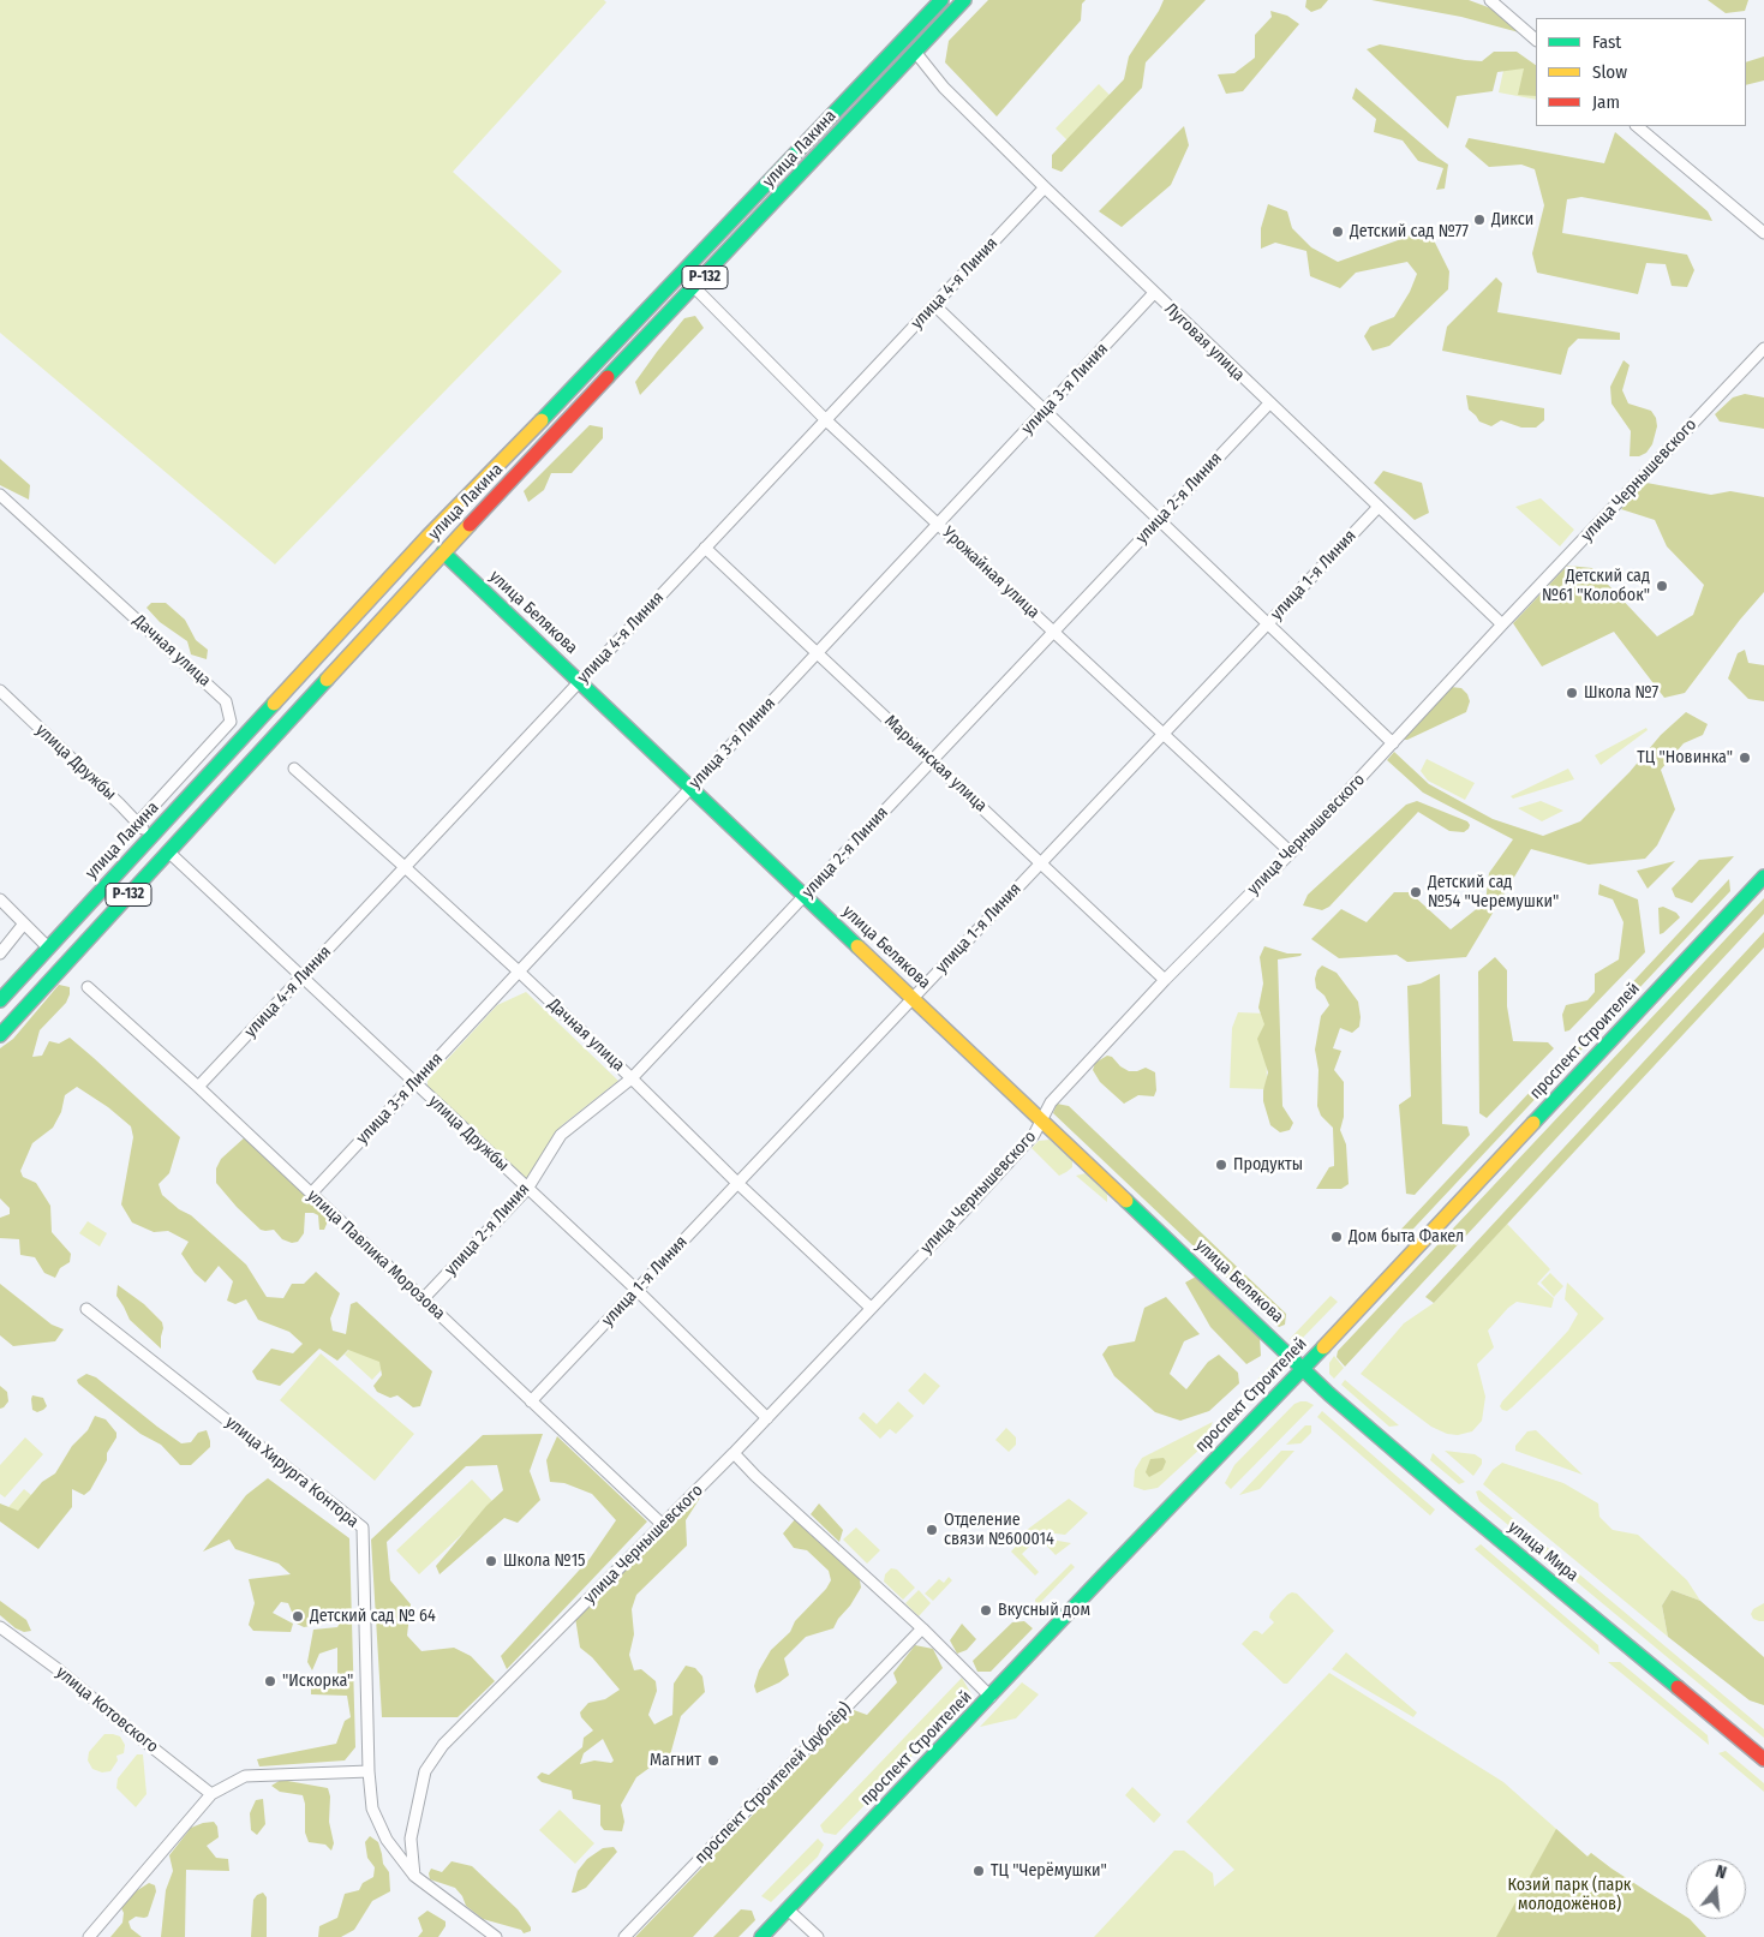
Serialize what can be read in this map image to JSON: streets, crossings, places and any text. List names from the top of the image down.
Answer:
{
  "streets": {
    "main road": [
      "улица Лакина",
      "Р-132",
      "улица Белякова",
      "проспект Строителей",
      "улица Мира"
    ],
    "street": [
      "улица 4-я Линия",
      "Луговая улица",
      "улица 3-я Линия",
      "улица Чернышевского",
      "улица 2-я Линия",
      "Урожайная улица",
      "улица 1-я Линия",
      "Дачная улица",
      "улица Дружбы",
      "Марьинская улица",
      "улица Павлика Морозова",
      "улица Хирурга Контора",
      "улица Котовского",
      "проспект Строителей (дублёр)"
    ]
  },
  "crossings": [
    ["улица Лакина", "Луговая улица"],
    ["улица Лакина", "Урожайная улица"],
    ["улица Лакина", "улица Белякова"],
    ["улица Лакина", "улица Дружбы"],
    ["улица 4-я Линия", "Луговая улица"],
    ["улица 4-я Линия", "Урожайная улица"],
    ["улица 4-я Линия", "улица Белякова"],
    ["улица 4-я Линия", "Дачная улица"],
    ["улица 4-я Линия", "улица Дружбы"],
    ["улица 4-я Линия", "Марьинская улица"],
    ["улица 4-я Линия", "улица Павлика Морозова"],
    ["Луговая улица", "улица 3-я Линия"],
    ["Луговая улица", "улица Чернышевского"],
    ["Луговая улица", "улица 2-я Линия"],
    ["Луговая улица", "улица 1-я Линия"],
    ["улица 3-я Линия", "Урожайная улица"],
    ["улица 3-я Линия", "улица Белякова"],
    ["улица 3-я Линия", "Дачная улица"],
    ["улица 3-я Линия", "улица Дружбы"],
    ["улица 3-я Линия", "Марьинская улица"],
    ["улица 3-я Линия", "улица Павлика Морозова"],
    ["улица Чернышевского", "Урожайная улица"],
    ["улица Чернышевского", "улица Белякова"],
    ["улица Чернышевского", "Дачная улица"],
    ["улица Чернышевского", "улица Дружбы"],
    ["улица Чернышевского", "Марьинская улица"],
    ["улица Чернышевского", "улица Павлика Морозова"],
    ["улица 2-я Линия", "Урожайная улица"],
    ["улица 2-я Линия", "улица Белякова"],
    ["улица 2-я Линия", "Дачная улица"],
    ["улица 2-я Линия", "улица Дружбы"],
    ["улица 2-я Линия", "Марьинская улица"],
    ["улица 2-я Линия", "улица Павлика Морозова"],
    ["Урожайная улица", "улица 1-я Линия"],
    ["улица 1-я Линия", "улица Белякова"],
    ["улица 1-я Линия", "Дачная улица"],
    ["улица 1-я Линия", "улица Дружбы"],
    ["улица 1-я Линия", "Марьинская улица"],
    ["улица 1-я Линия", "улица Павлика Морозова"],
    ["улица Белякова", "проспект Строителей"],
    ["улица Белякова", "улица Мира"],
    ["Дачная улица", "улица Дружбы"],
    ["проспект Строителей", "улица Мира"]
  ],
  "parks": ["Козий парк (парк молодожёнов)"],
  "places": [
    "Дикси",
    "Детский сад №77",
    "Детский сад №61 \"Колобок\"",
    "Школа №7",
    "ТЦ \"Новинка\"",
    "Детский сад №54 \"Черемушки\"",
    "Продукты",
    "Дом быта Факел",
    "Отделение связи №600014",
    "Школа №15",
    "Вкусный дом",
    "Детский сад № 64",
    "\"Искорка\"",
    "Магнит",
    "ТЦ \"Черёмушки\""
  ],
  "legend": ["Fast", "Slow", "Jam"],
  "north": "top"
}
